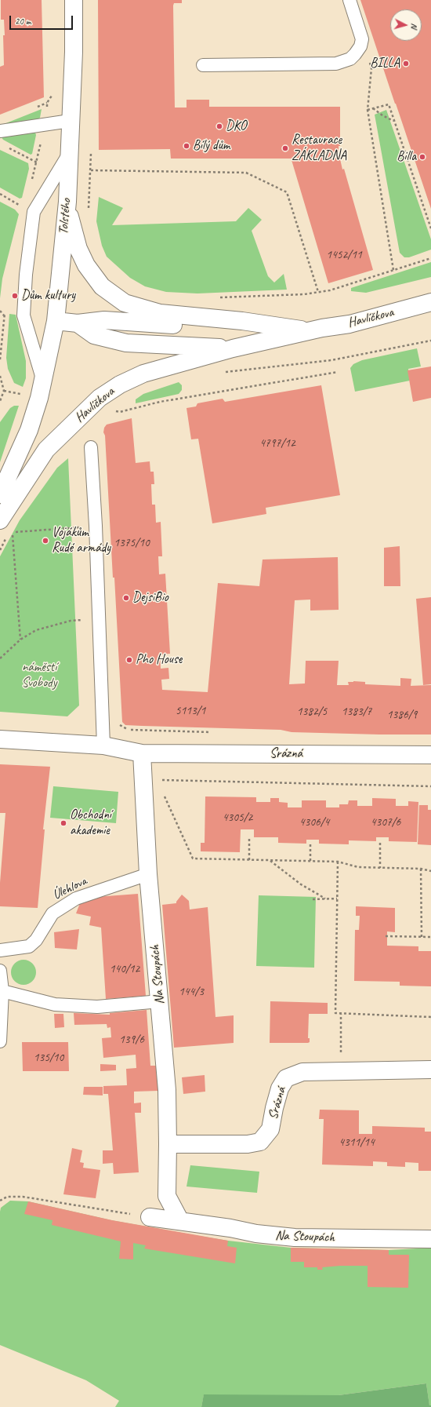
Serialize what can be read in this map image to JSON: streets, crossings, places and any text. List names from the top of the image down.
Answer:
{
  "streets": {
    "street": [
      "Tolstého",
      "Havlíčkova",
      "Srázná",
      "Na Stoupách"
    ],
    "lane": ["Úlehlova"]
  },
  "crossings": [
    ["Tolstého", "Havlíčkova"],
    ["Srázná", "Na Stoupách"],
    ["Úlehlova", "Na Stoupách"]
  ],
  "parks": ["náměstí Svobody"],
  "places": [
    "BILLA",
    "DKO",
    "Bílý dům",
    "Restaurace ZÁKLADNA",
    "Billa",
    "Dům kultury",
    "Vojákům Rudé armády",
    "DejsiBio",
    "Pho House",
    "Obchodní akademie"
  ],
  "house_numbers": [
    "1452/11",
    "4797/12",
    "1375/10",
    "5113/1",
    "1382/5",
    "1383/7",
    "1386/9",
    "4305/2",
    "4306/4",
    "4307/6",
    "140/12",
    "144/3",
    "139/6",
    "135/10",
    "4311/14"
  ],
  "scale_bar": "20 m",
  "north": "right"
}
